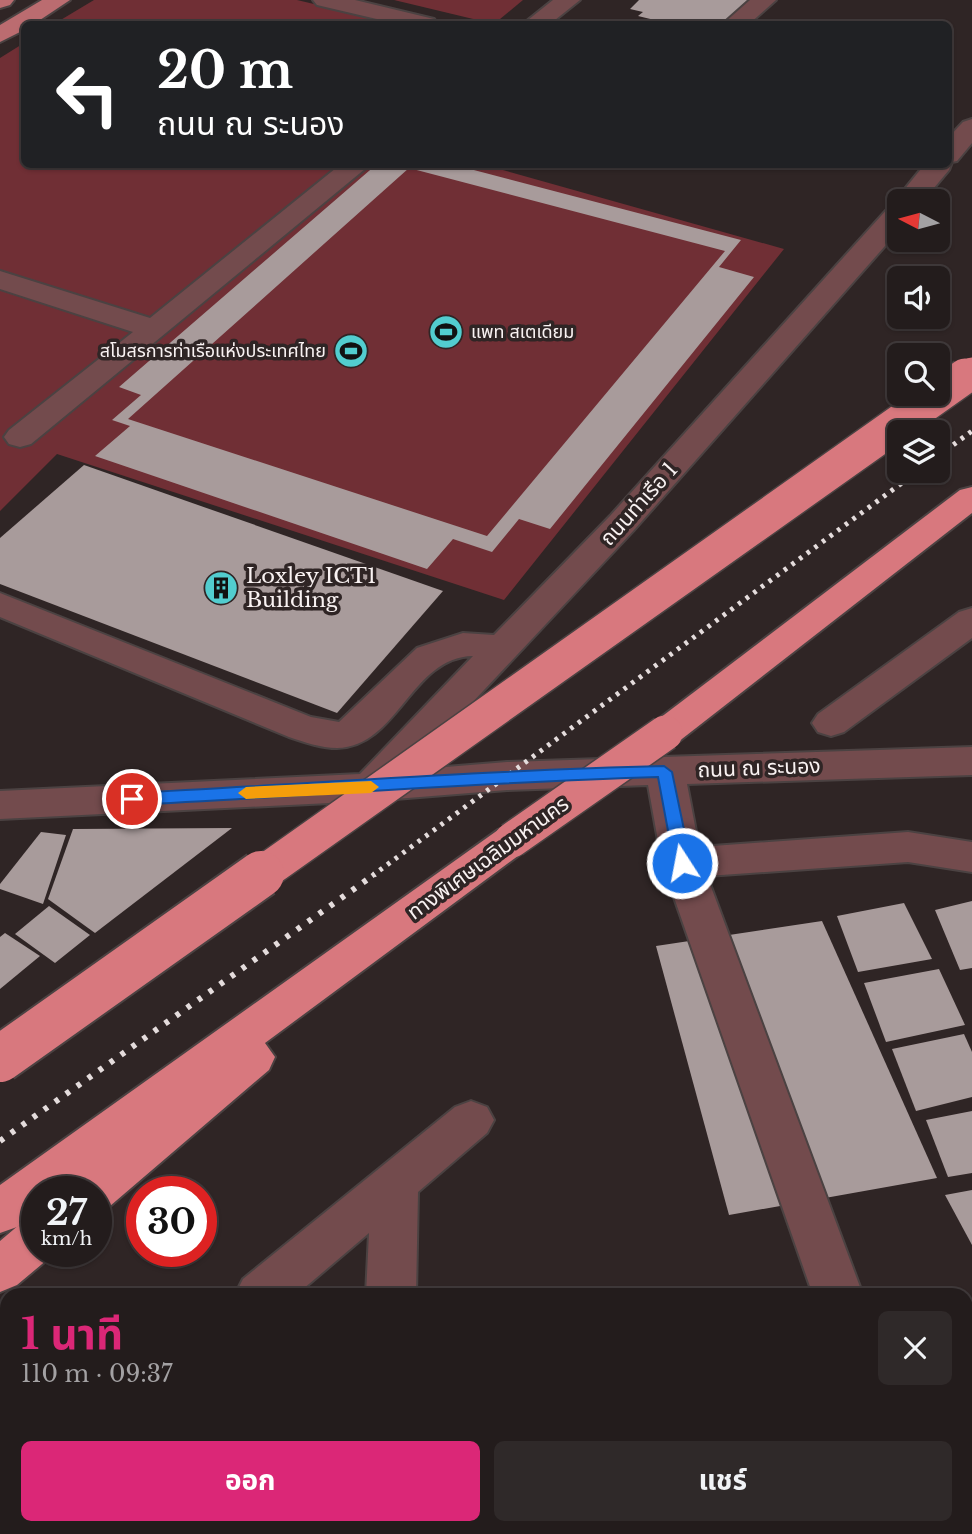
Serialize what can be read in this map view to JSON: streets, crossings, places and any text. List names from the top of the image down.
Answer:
{
  "streets": {
    "highway": ["ทางพิเศษเฉลิมมหานคร"],
    "street": ["ถนนท่าเรือ 1", "ถนน ณ ระนอง"]
  },
  "crossings": [
    ["ถนนท่าเรือ 1", "ถนน ณ ระนอง"]
  ],
  "places": {
    "sports": ["แพท สเตเดียม", "สโมสรการท่าเรือแห่งประเทศไทย"],
    "building": ["Loxley ICT1 Building"]
  },
  "north": "left",
  "page": {
    "turn": ["20 m", "ถนน ณ ระนอง"],
    "speed": "27 km/h",
    "limit": "30",
    "heading": ["1 นาที", "110 m · 09:37"],
    "buttons": ["ออก", "แชร์"]
  }
}
